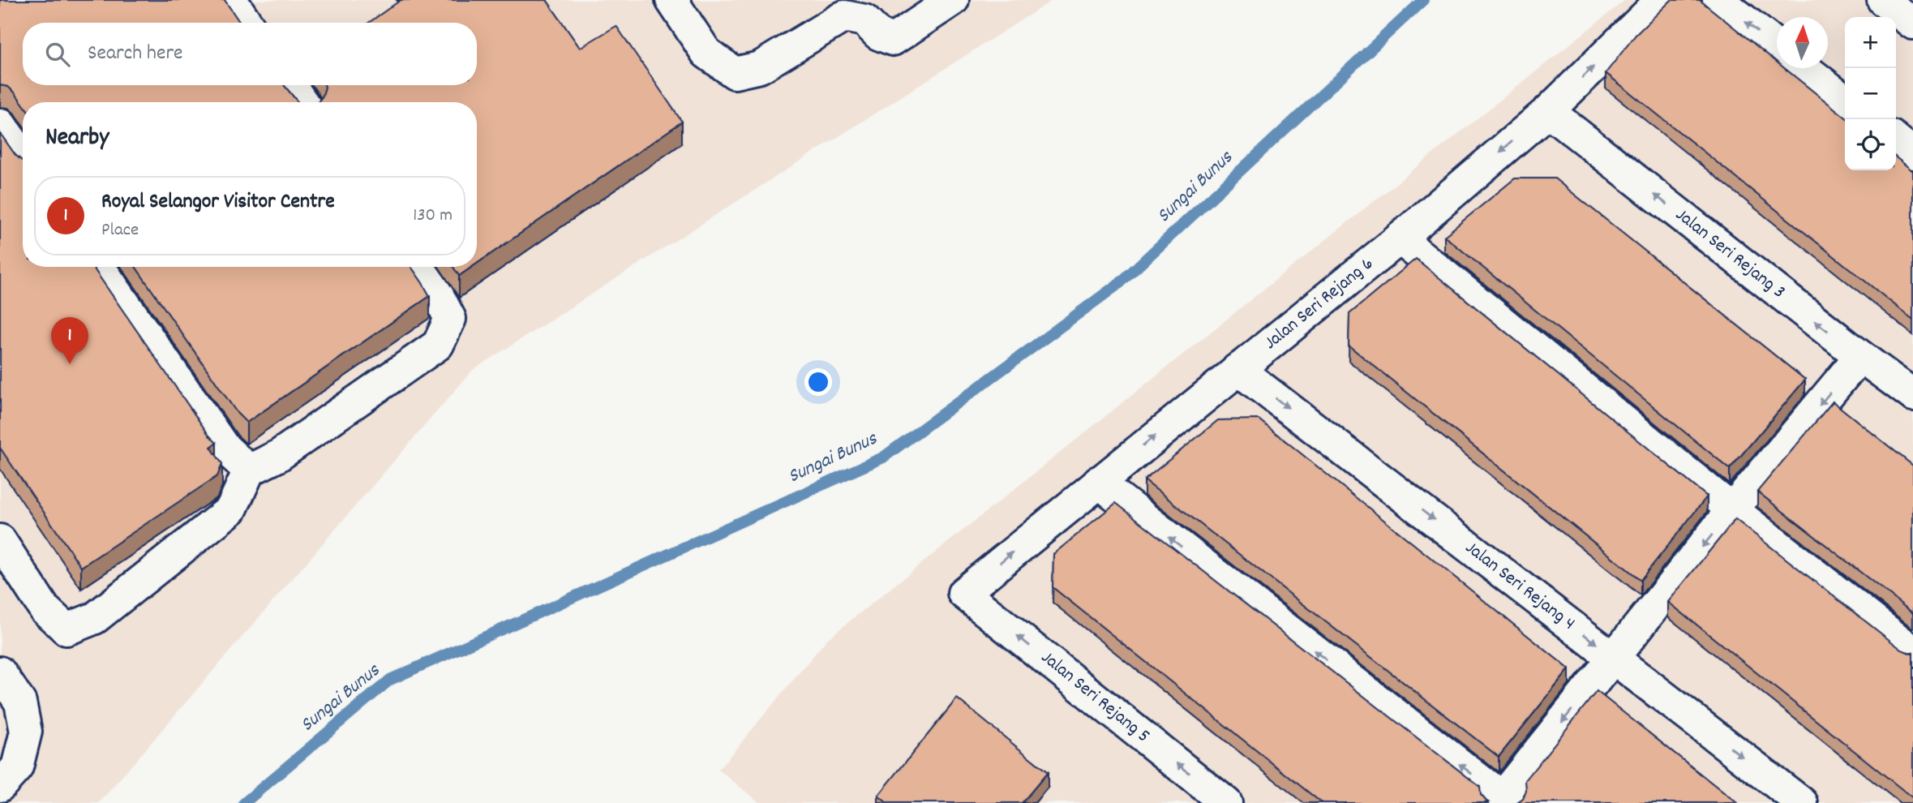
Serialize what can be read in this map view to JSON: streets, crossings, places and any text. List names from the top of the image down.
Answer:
{
  "streets": {
    "street": [
      "Jalan Seri Rejang 3",
      "Jalan Seri Rejang 6",
      "Jalan Seri Rejang 4",
      "Jalan Seri Rejang 5"
    ]
  },
  "crossings": [
    ["Jalan Seri Rejang 3", "Jalan Seri Rejang 6"],
    ["Jalan Seri Rejang 6", "Jalan Seri Rejang 4"],
    ["Jalan Seri Rejang 6", "Jalan Seri Rejang 5"]
  ],
  "water": ["Sungai Bunus"],
  "north": "top",
  "page": {
    "map_buttons": ["+", "−"],
    "search": "Search here",
    "heading": "Nearby",
    "list": [
      {
        "mark": "1",
        "name": "Royal Selangor Visitor Centre",
        "note": "Place",
        "value": "130 m"
      }
    ],
    "pins": "1"
  }
}
